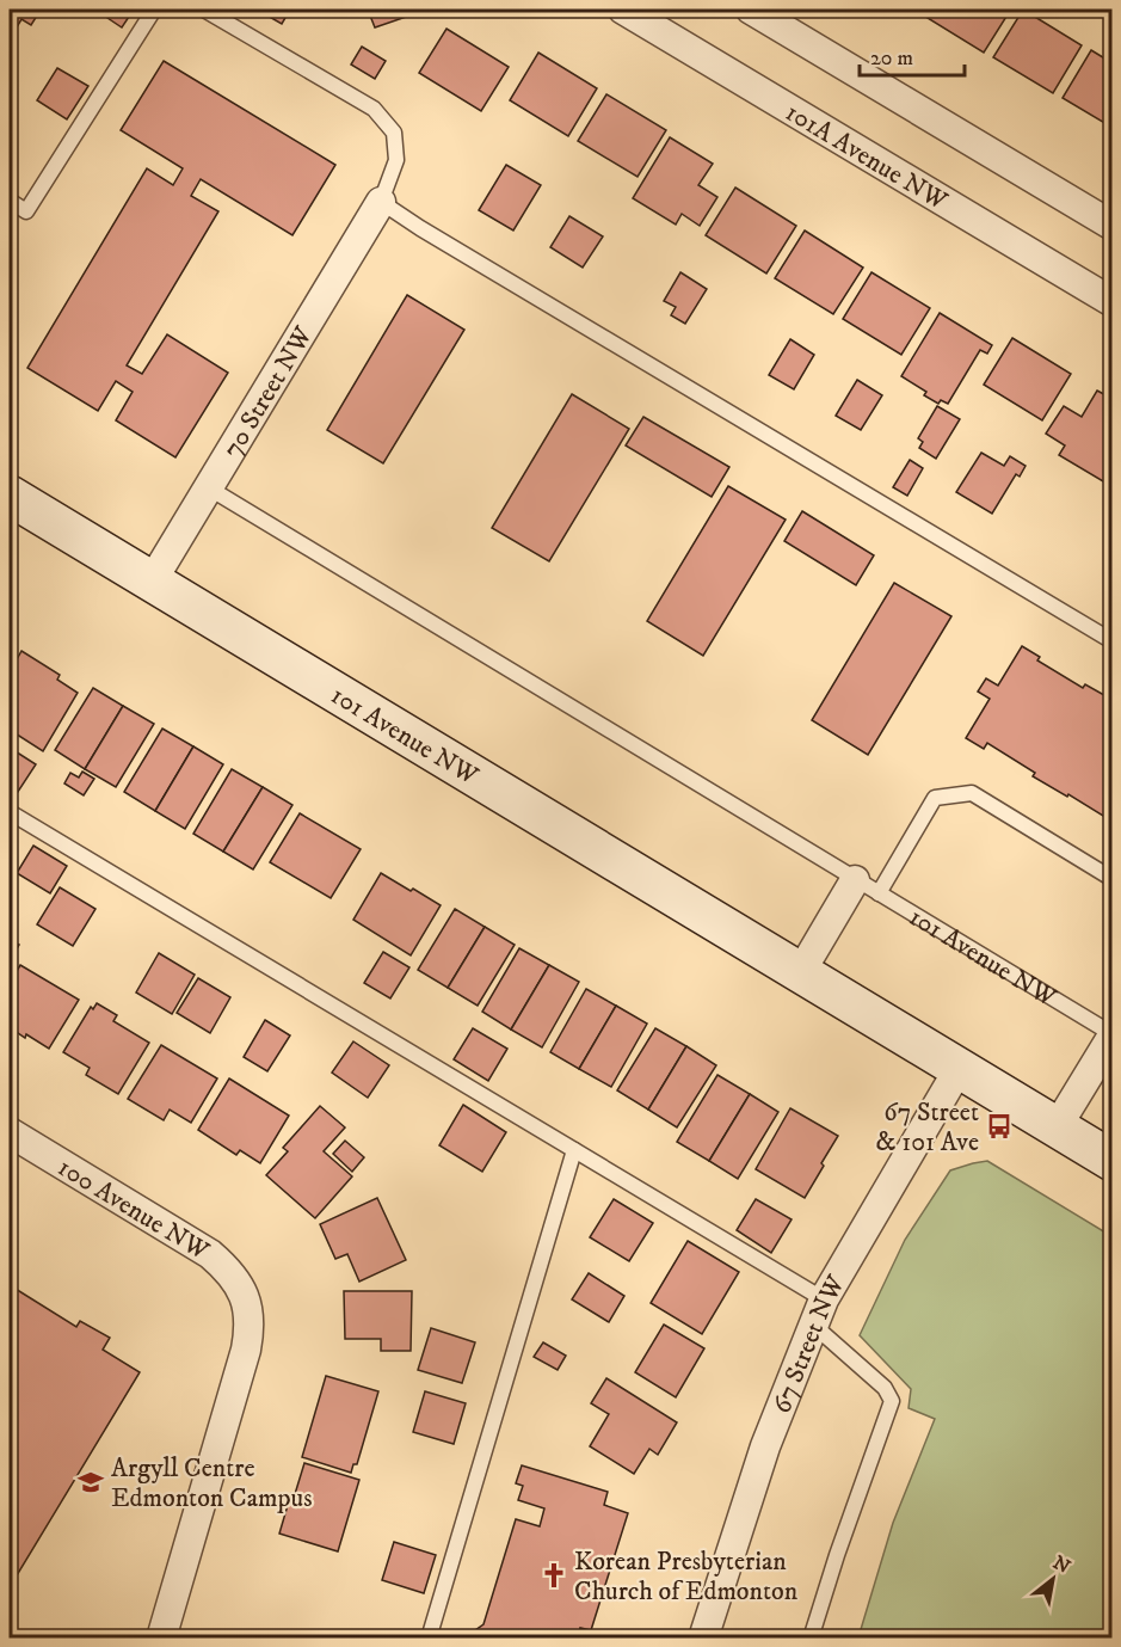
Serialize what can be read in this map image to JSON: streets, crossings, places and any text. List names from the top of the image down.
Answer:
{
  "streets": {
    "main road": ["101 Avenue NW"],
    "street": [
      "101A Avenue NW",
      "70 Street NW",
      "100 Avenue NW",
      "67 Street NW"
    ]
  },
  "crossings": [
    ["70 Street NW", "101 Avenue NW"],
    ["101 Avenue NW", "67 Street NW"]
  ],
  "places": {
    "bus stop": ["67 Street & 101 Ave"],
    "school or university": ["Argyll Centre Edmonton Campus"],
    "church": ["Korean Presbyterian Church of Edmonton"]
  },
  "scale_bar": "20 m",
  "north": "top right"
}
